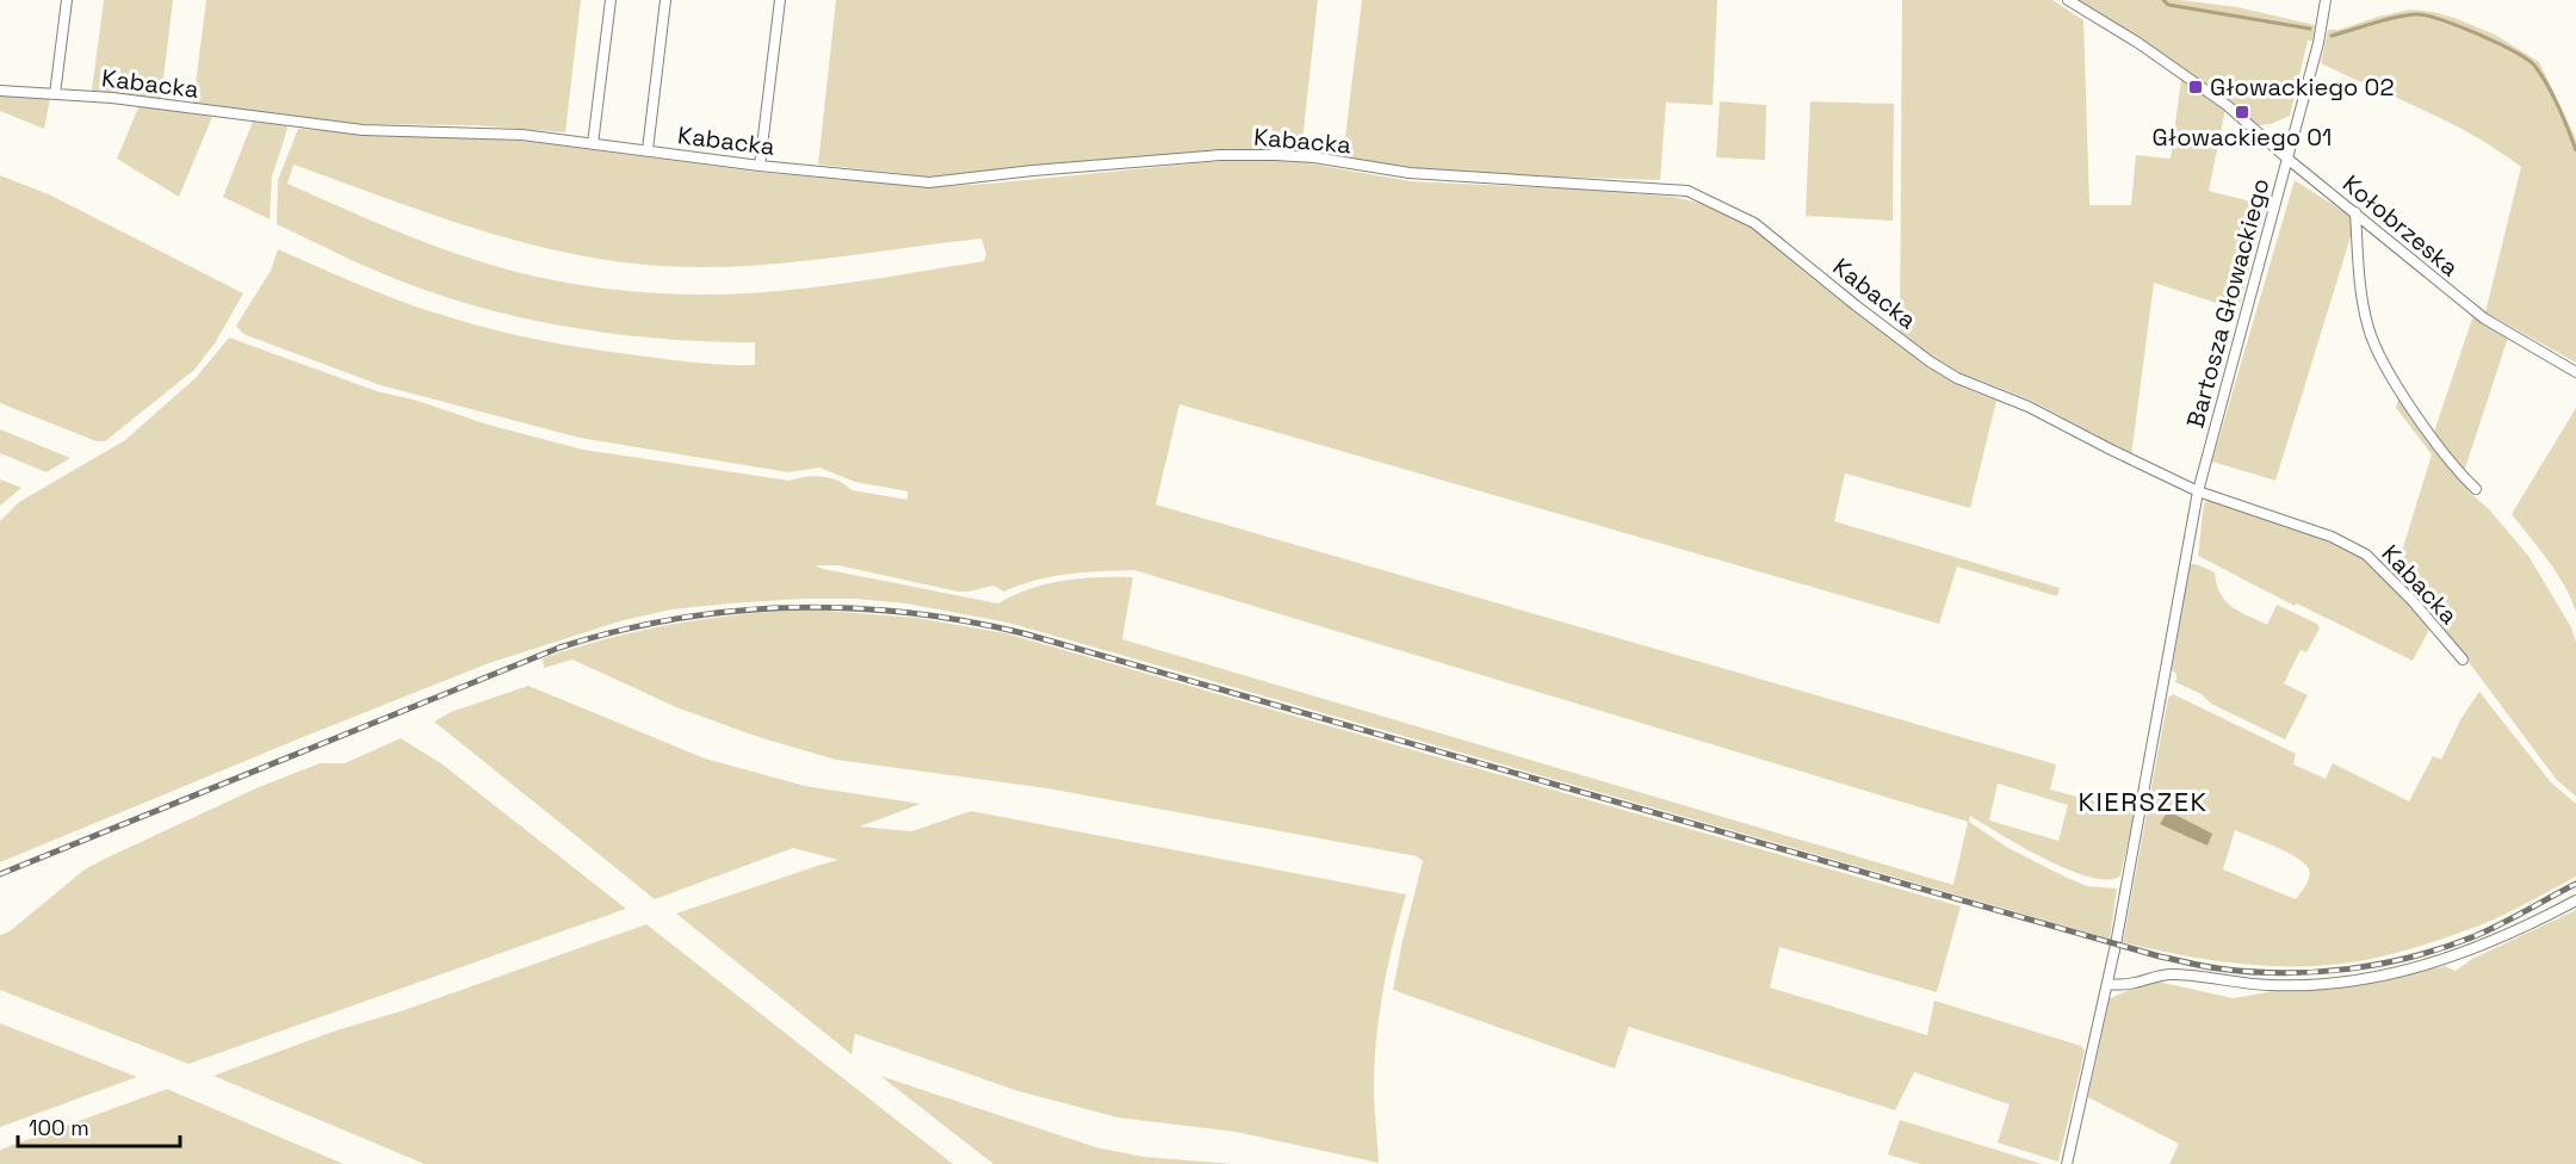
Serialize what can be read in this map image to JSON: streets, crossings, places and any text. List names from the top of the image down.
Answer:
{
  "streets": {
    "street": ["Kabacka", "Kołobrzeska", "Bartosza Głowackiego"]
  },
  "crossings": [
    ["Kabacka", "Bartosza Głowackiego"],
    ["Kołobrzeska", "Bartosza Głowackiego"]
  ],
  "districts": ["KIERSZEK"],
  "places": {
    "transit": ["Głowackiego 02", "Głowackiego 01"]
  },
  "scale_bar": "100 m"
}
